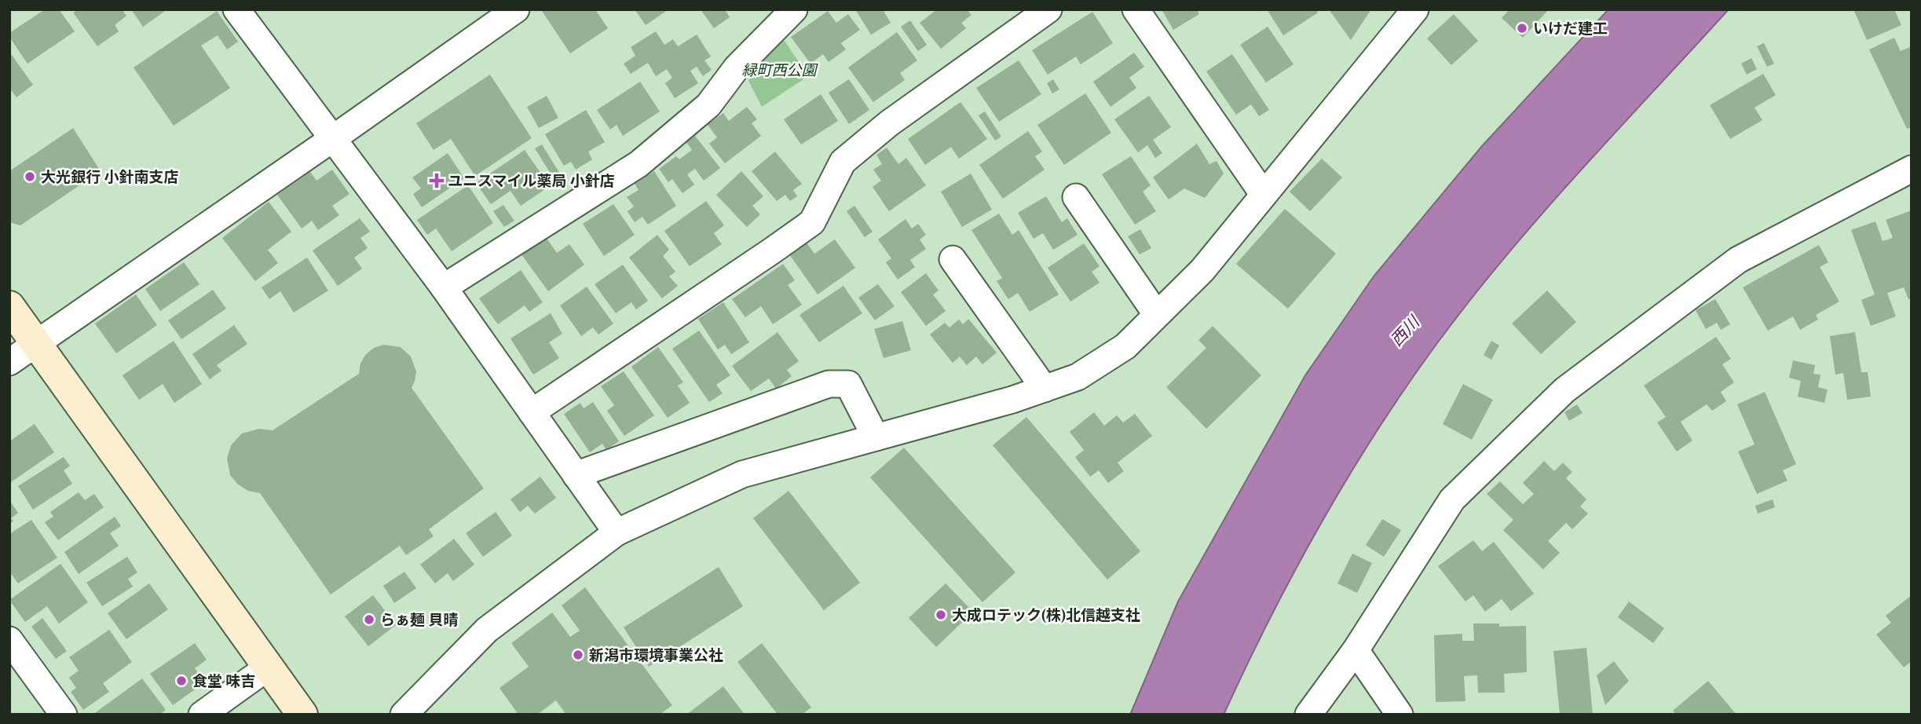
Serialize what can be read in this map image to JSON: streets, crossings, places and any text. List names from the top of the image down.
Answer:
{
  "water": ["西川"],
  "parks": ["緑町西公園"],
  "places": {
    "other": [
      "いけだ建工",
      "大光銀行 小針南支店",
      "大成ロテック(株)北信越支社",
      "らぁ麺 貝晴",
      "新潟市環境事業公社",
      "食堂 味吉"
    ],
    "health": ["ユニスマイル薬局 小針店"]
  }
}
